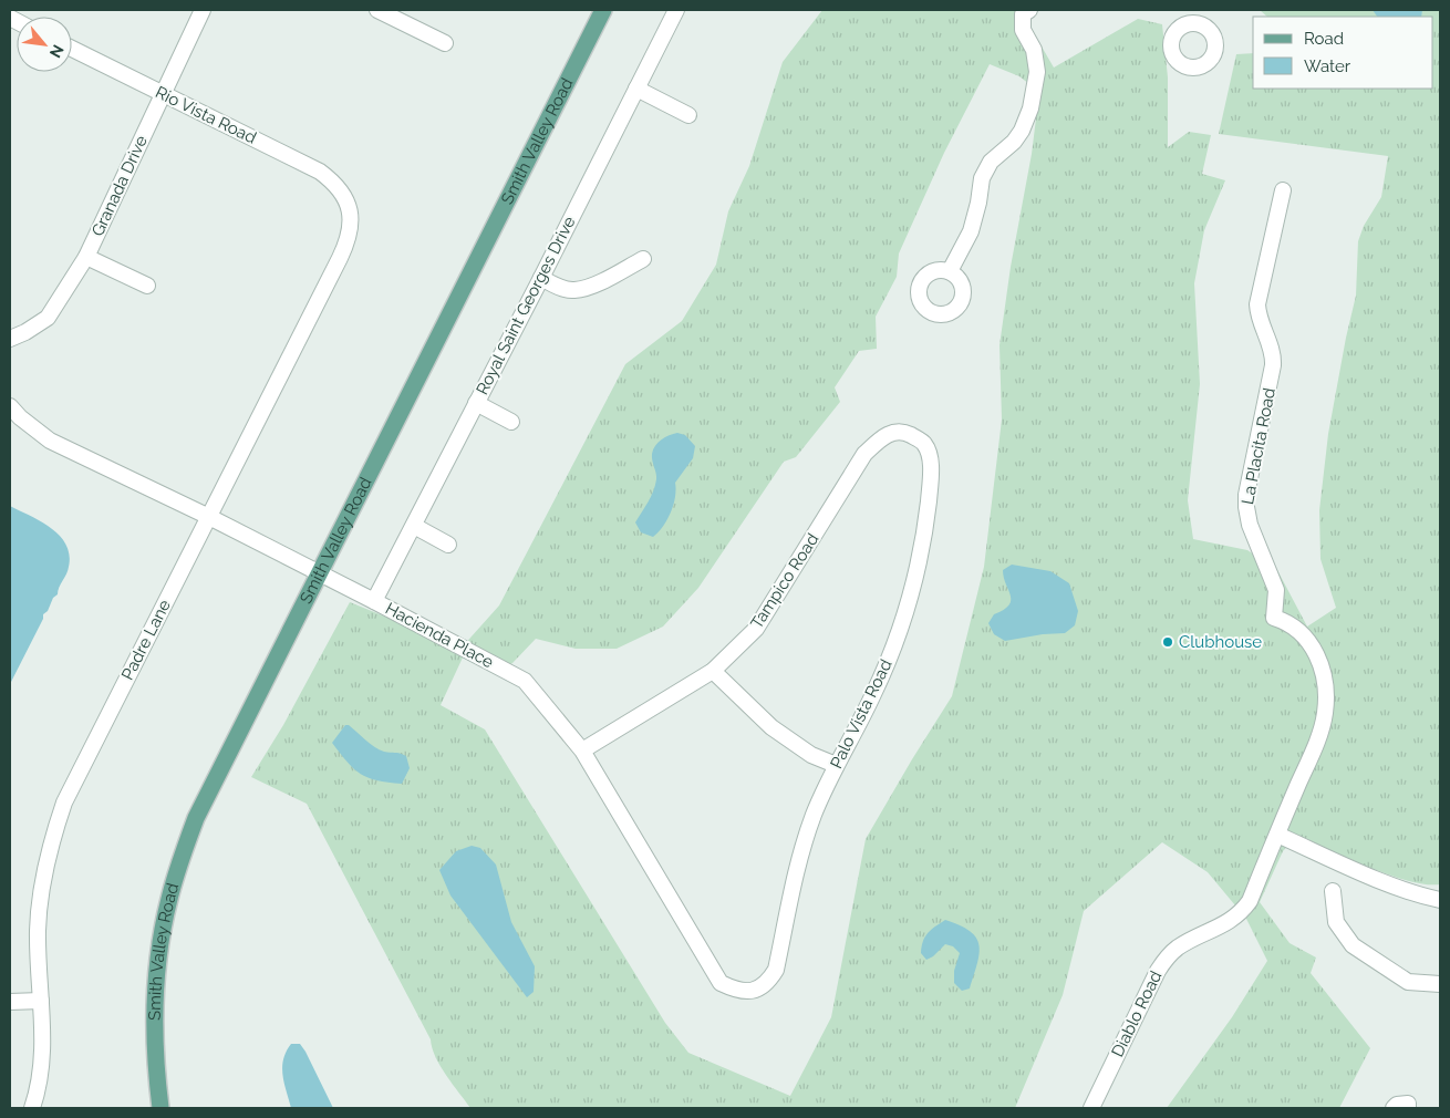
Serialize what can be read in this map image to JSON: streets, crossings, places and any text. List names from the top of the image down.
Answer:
{
  "streets": {
    "main road": ["Smith Valley Road"],
    "street": [
      "Rio Vista Road",
      "Granada Drive",
      "Royal Saint Georges Drive",
      "La Placita Road",
      "Tampico Road",
      "Hacienda Place",
      "Padre Lane",
      "Palo Vista Road",
      "Diablo Road"
    ]
  },
  "crossings": [
    ["Rio Vista Road", "Granada Drive"],
    ["Rio Vista Road", "Padre Lane"],
    ["Smith Valley Road", "Hacienda Place"],
    ["Royal Saint Georges Drive", "Hacienda Place"],
    ["La Placita Road", "Diablo Road"],
    ["Tampico Road", "Hacienda Place"],
    ["Tampico Road", "Palo Vista Road"],
    ["Hacienda Place", "Padre Lane"],
    ["Hacienda Place", "Palo Vista Road"]
  ],
  "places": ["Clubhouse"],
  "legend": ["Road", "Water"],
  "north": "bottom right"
}
